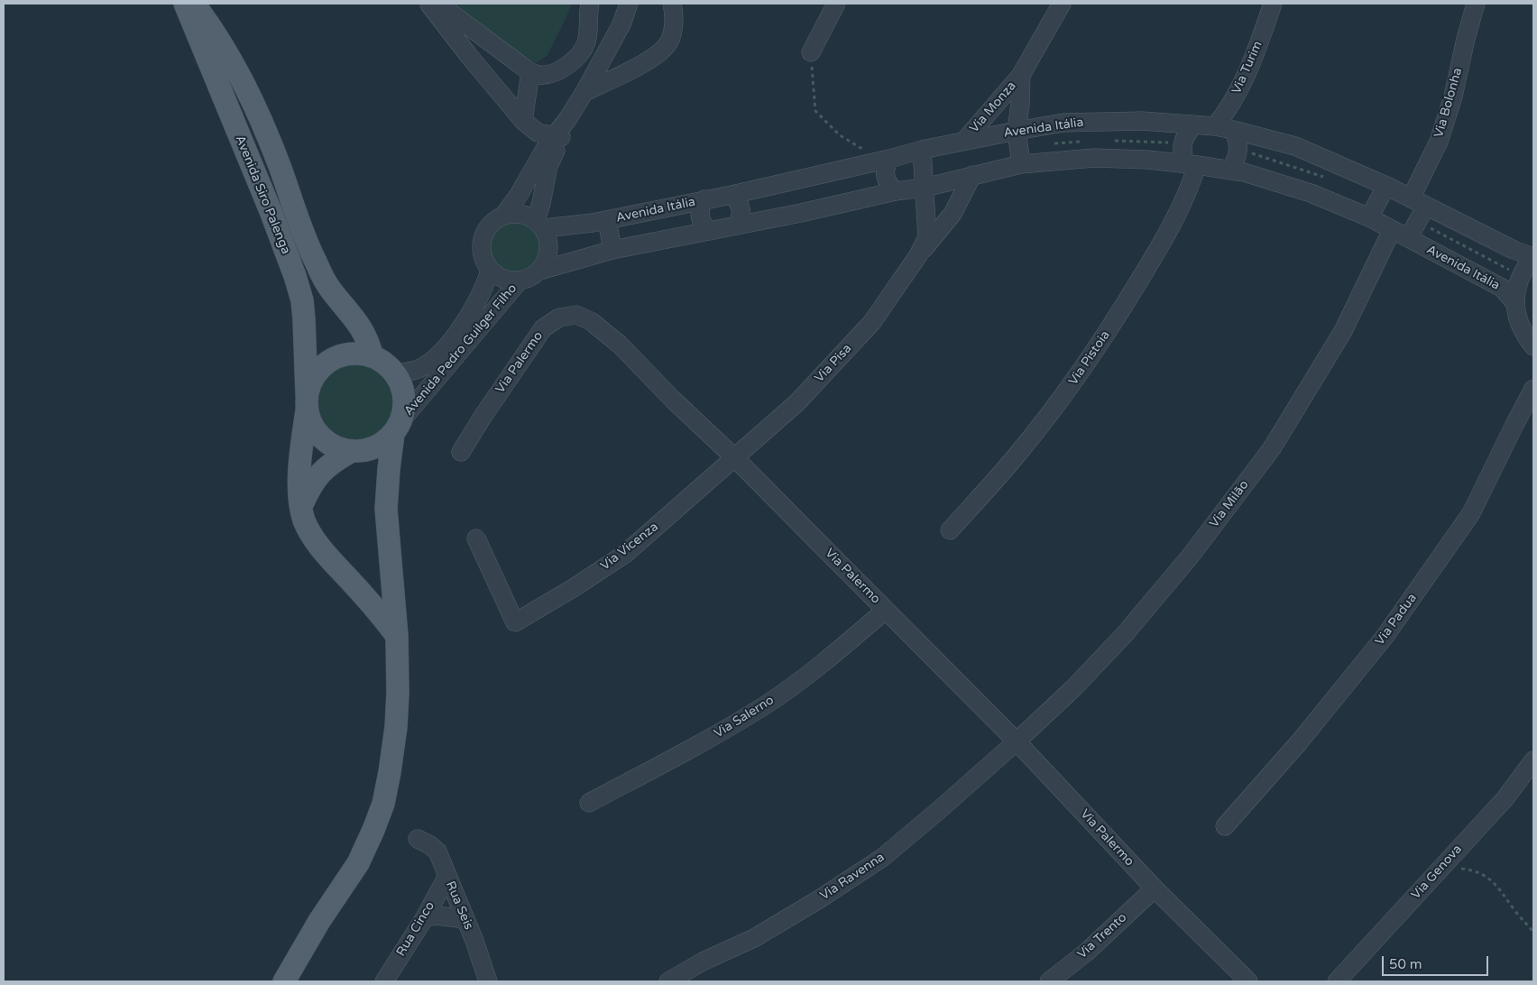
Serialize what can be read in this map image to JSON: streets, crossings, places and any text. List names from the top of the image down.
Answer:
{
  "streets": {
    "main road": ["Avenida Siro Palenga", "Avenida Pedro Guilger Filho"],
    "street": [
      "Via Turim",
      "Via Bolonha",
      "Via Monza",
      "Avenida Itália",
      "Via Pistoia",
      "Via Palermo",
      "Via Pisa",
      "Via Milão",
      "Via Vicenza",
      "Via Padua",
      "Via Salerno",
      "Via Genova",
      "Via Ravenna",
      "Rua Seis",
      "Rua Cinco",
      "Via Trento"
    ]
  },
  "crossings": [
    ["Via Turim", "Avenida Itália"],
    ["Via Turim", "Via Pistoia"],
    ["Via Bolonha", "Avenida Itália"],
    ["Via Monza", "Avenida Itália"],
    ["Avenida Itália", "Avenida Pedro Guilger Filho"],
    ["Avenida Itália", "Via Pistoia"],
    ["Avenida Itália", "Via Pisa"],
    ["Avenida Itália", "Via Milão"],
    ["Avenida Siro Palenga", "Avenida Pedro Guilger Filho"],
    ["Via Palermo", "Via Pisa"],
    ["Via Palermo", "Via Milão"],
    ["Via Palermo", "Via Vicenza"],
    ["Via Palermo", "Via Salerno"],
    ["Via Palermo", "Via Ravenna"],
    ["Via Palermo", "Via Trento"],
    ["Via Pisa", "Via Vicenza"],
    ["Via Milão", "Via Ravenna"],
    ["Rua Seis", "Rua Cinco"]
  ],
  "scale_bar": "50 m"
}
